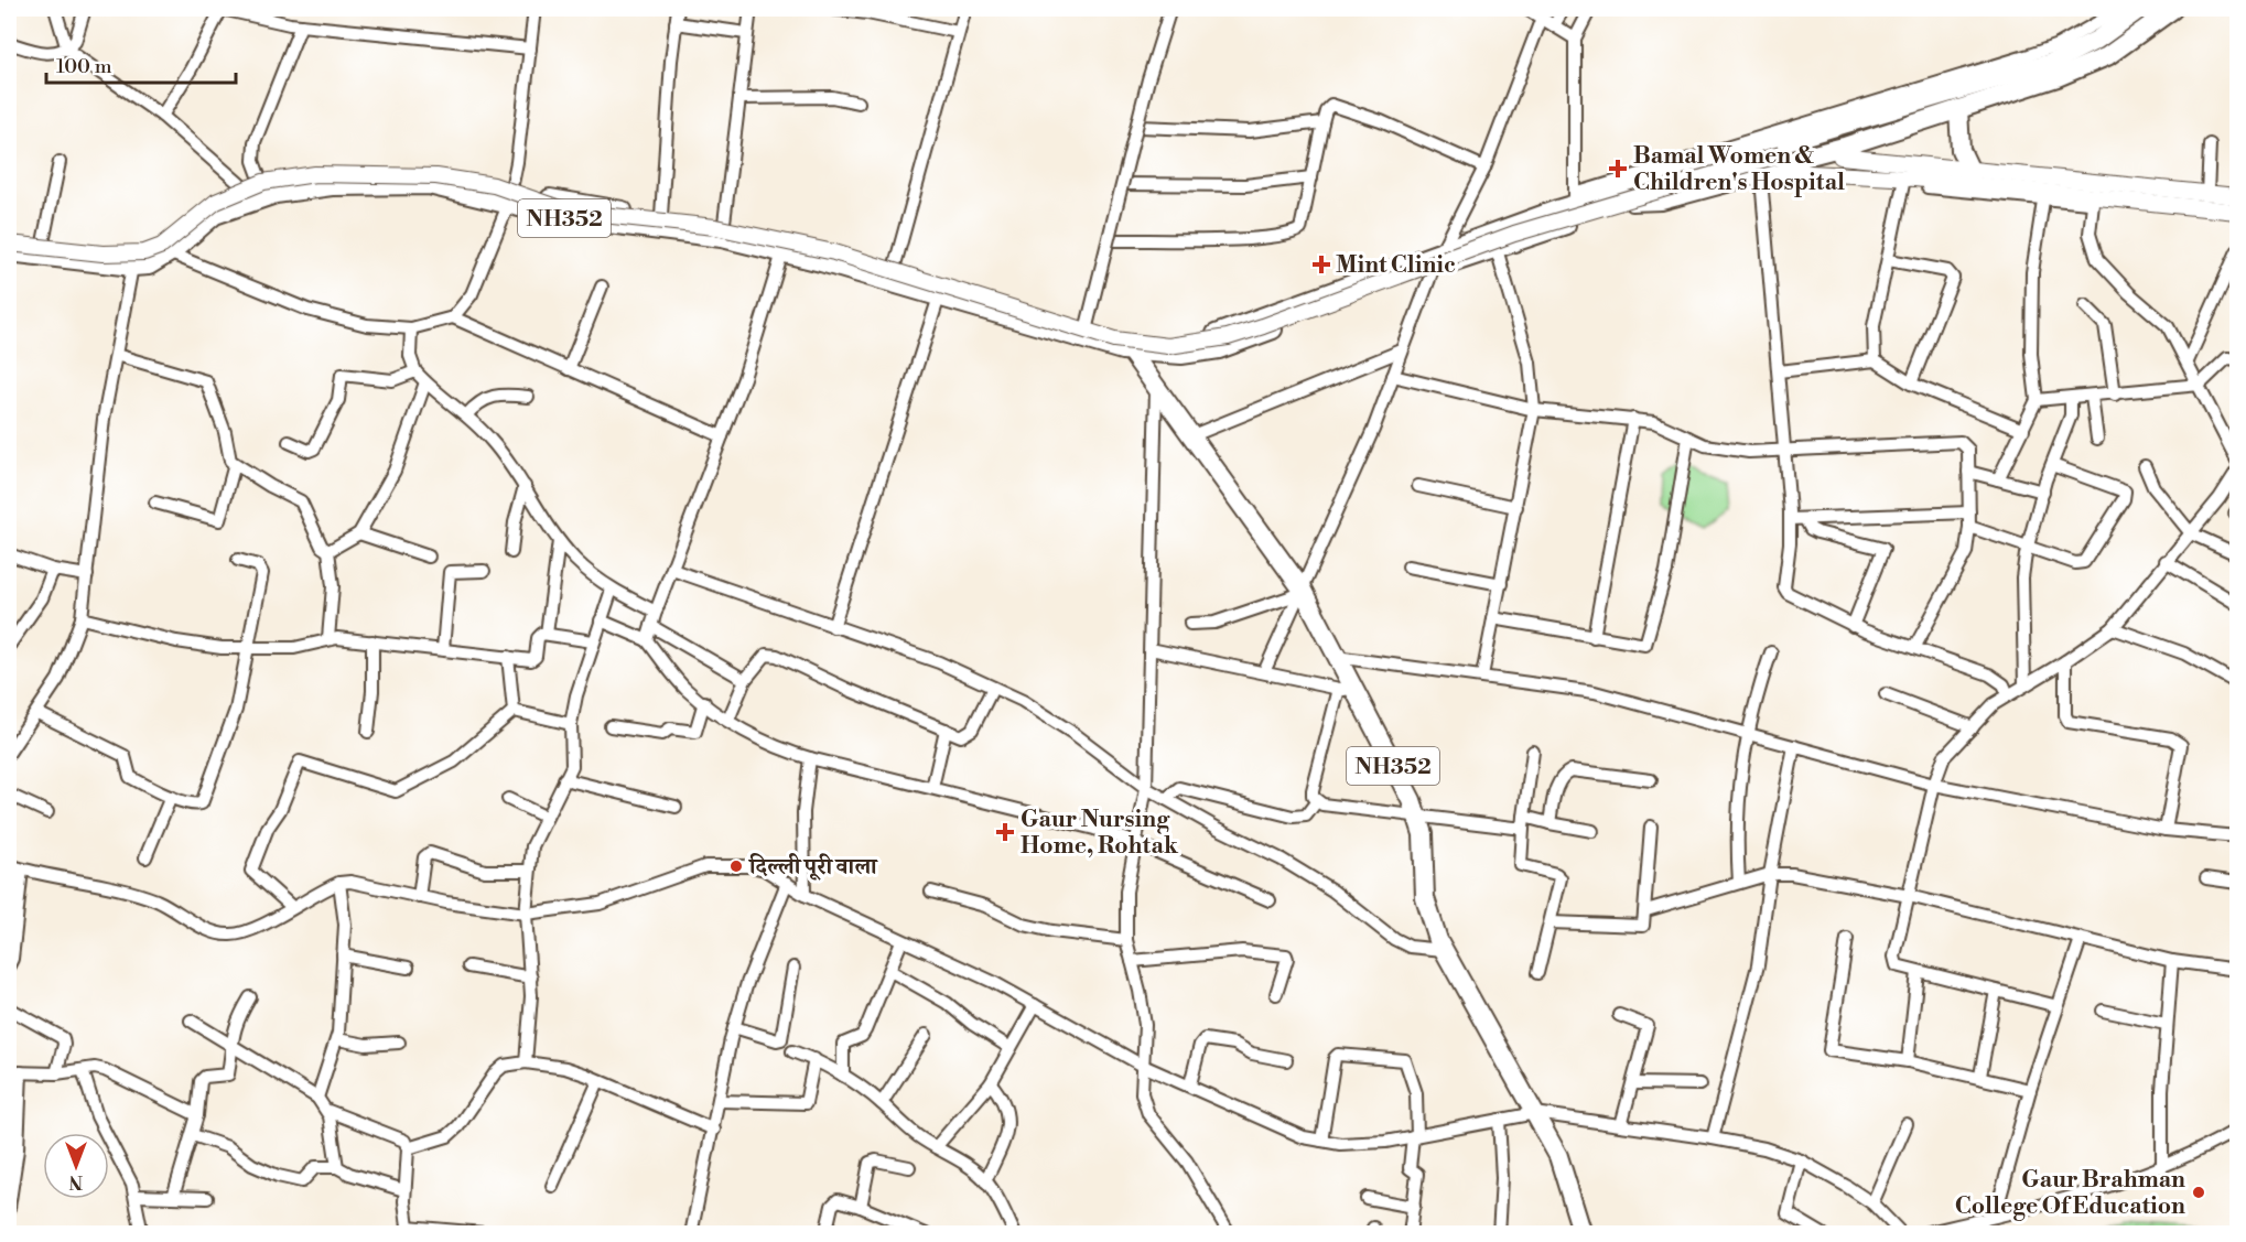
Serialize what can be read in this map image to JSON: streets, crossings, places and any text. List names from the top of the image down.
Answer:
{
  "streets": {
    "highway": ["NH352"]
  },
  "places": {
    "health": ["Bamal Women & Children's Hospital", "Mint Clinic", "Gaur Nursing Home, Rohtak"],
    "other": ["दिल्ली पूरी वाला", "Gaur Brahman College Of Education"]
  },
  "scale_bar": "100 m",
  "north": "bottom"
}
